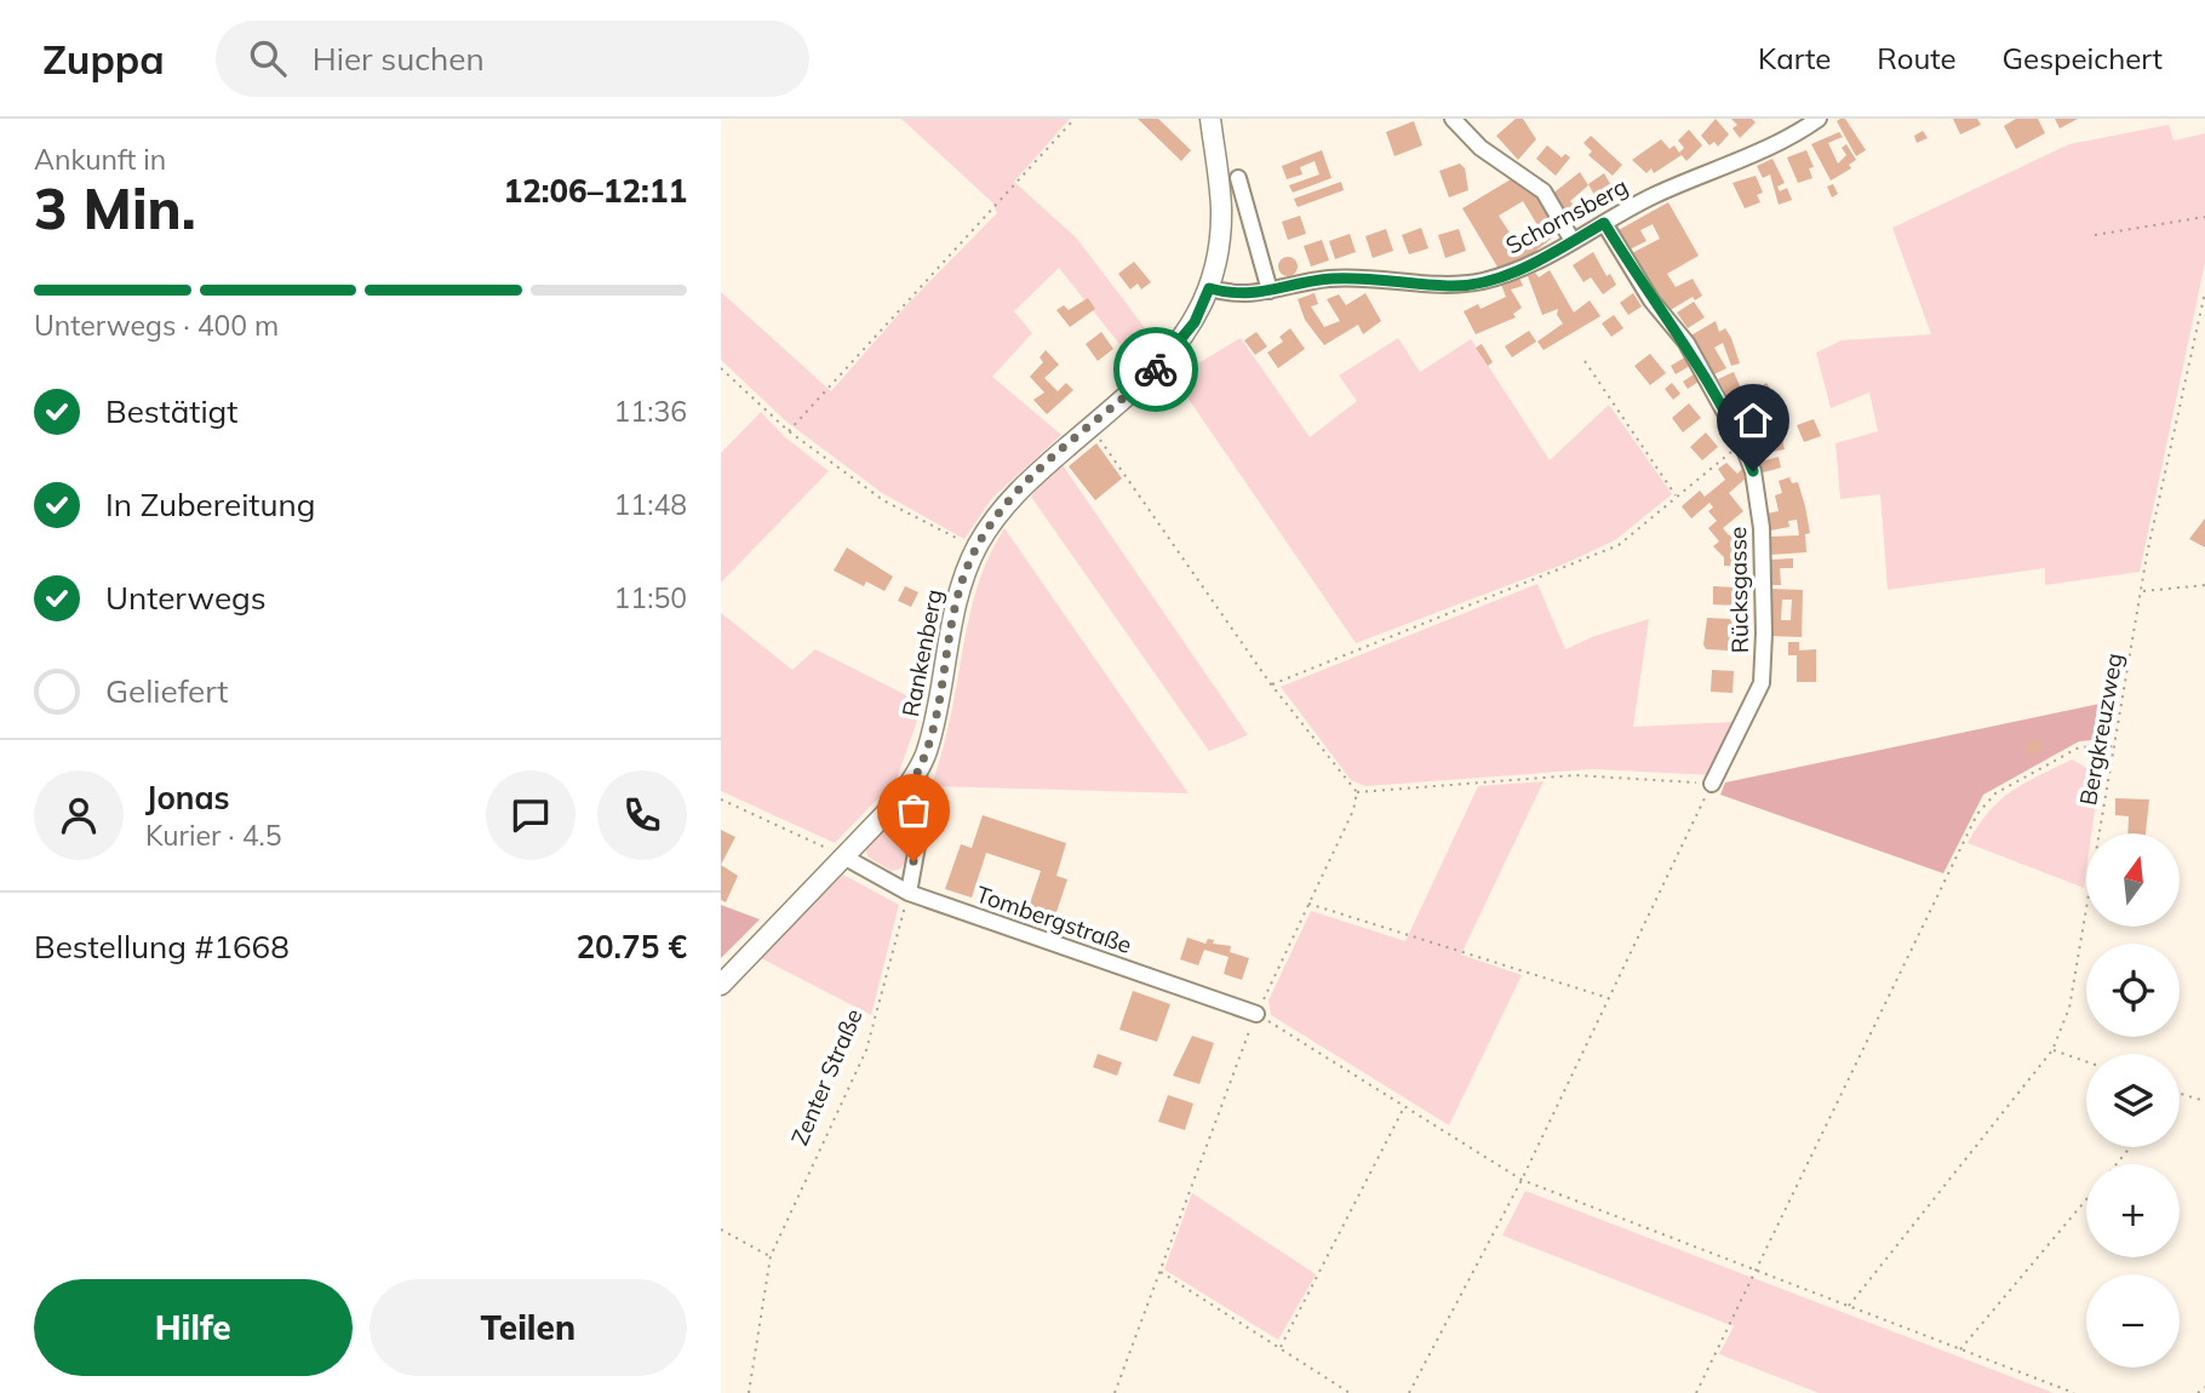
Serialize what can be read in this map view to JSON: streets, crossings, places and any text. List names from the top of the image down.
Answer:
{
  "streets": {
    "main road": ["Rankenberg"],
    "street": ["Schornsberg", "Rücksgasse", "Tombergstraße"],
    "path": ["Bergkreuzweg", "Zenter Straße"]
  },
  "crossings": [
    ["Schornsberg", "Rücksgasse"],
    ["Schornsberg", "Rankenberg"],
    ["Rankenberg", "Tombergstraße"],
    ["Tombergstraße", "Zenter Straße"]
  ],
  "north": "top",
  "page": {
    "header": "Zuppa",
    "search": "Hier suchen",
    "nav": ["Karte", "Route", "Gespeichert"],
    "heading": ["3 Min.", "Ankunft in", "12:06–12:11"],
    "panel": [
      "Jonas",
      "Kurier · 4.5",
      "Bestellung #1668",
      "20.75 €"
    ],
    "bar": "Unterwegs · 400 m",
    "list": [
      ["Bestätigt", "11:36"],
      ["In Zubereitung", "11:48"],
      ["Unterwegs", "11:50"],
      "Geliefert"
    ],
    "map_buttons": ["+", "−"],
    "buttons": ["Hilfe", "Teilen"]
  }
}
